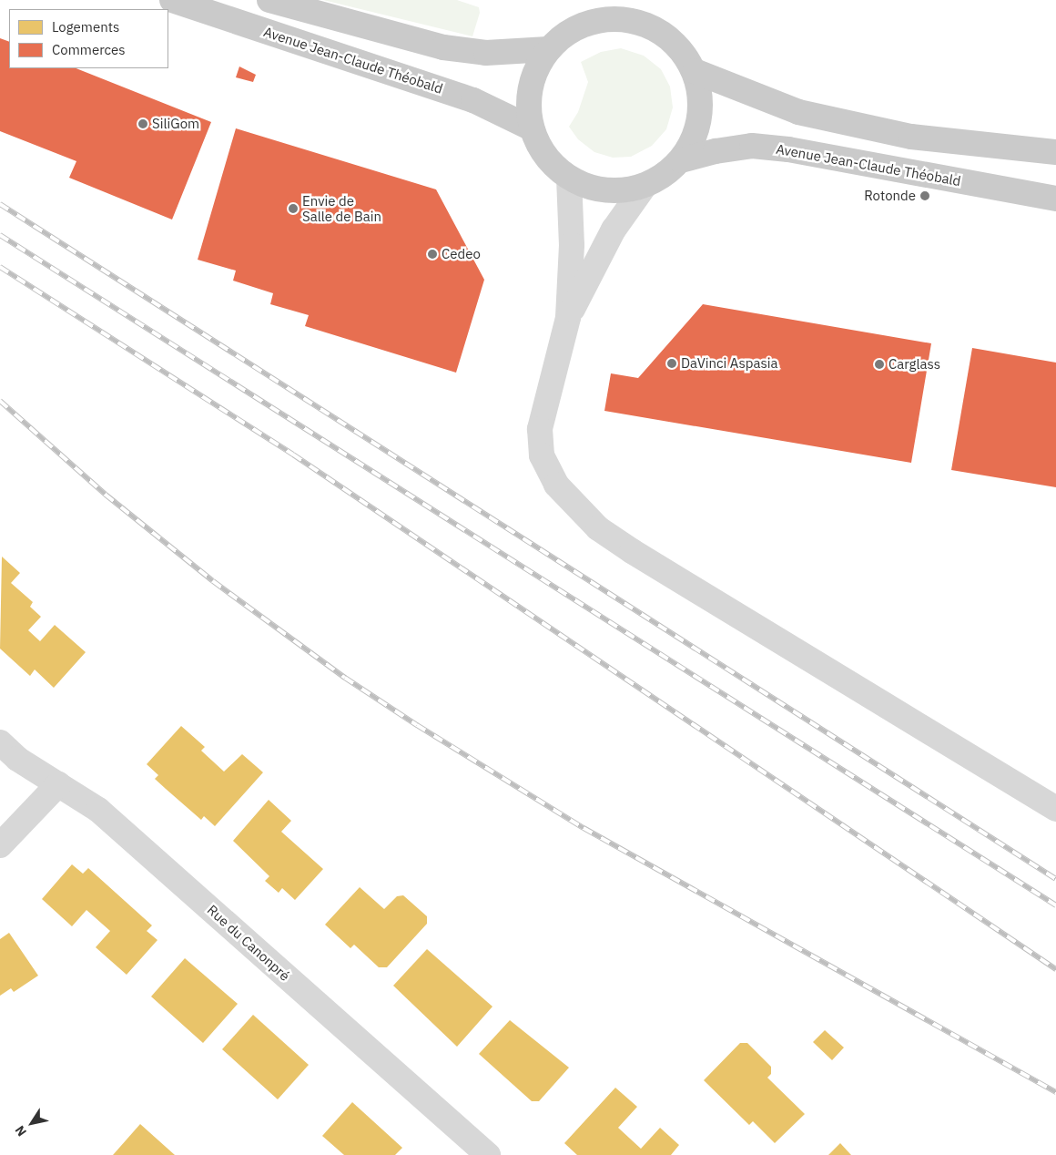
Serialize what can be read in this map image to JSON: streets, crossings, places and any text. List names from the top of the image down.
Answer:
{
  "streets": {
    "main road": ["Avenue Jean-Claude Théobald"],
    "street": ["Rue du Canonpré"]
  },
  "places": [
    "SiliGom",
    "Rotonde",
    "Envie de Salle de Bain",
    "Cedeo",
    "DaVinci Aspasia",
    "Carglass"
  ],
  "legend": ["Logements", "Commerces"],
  "north": "bottom left"
}
